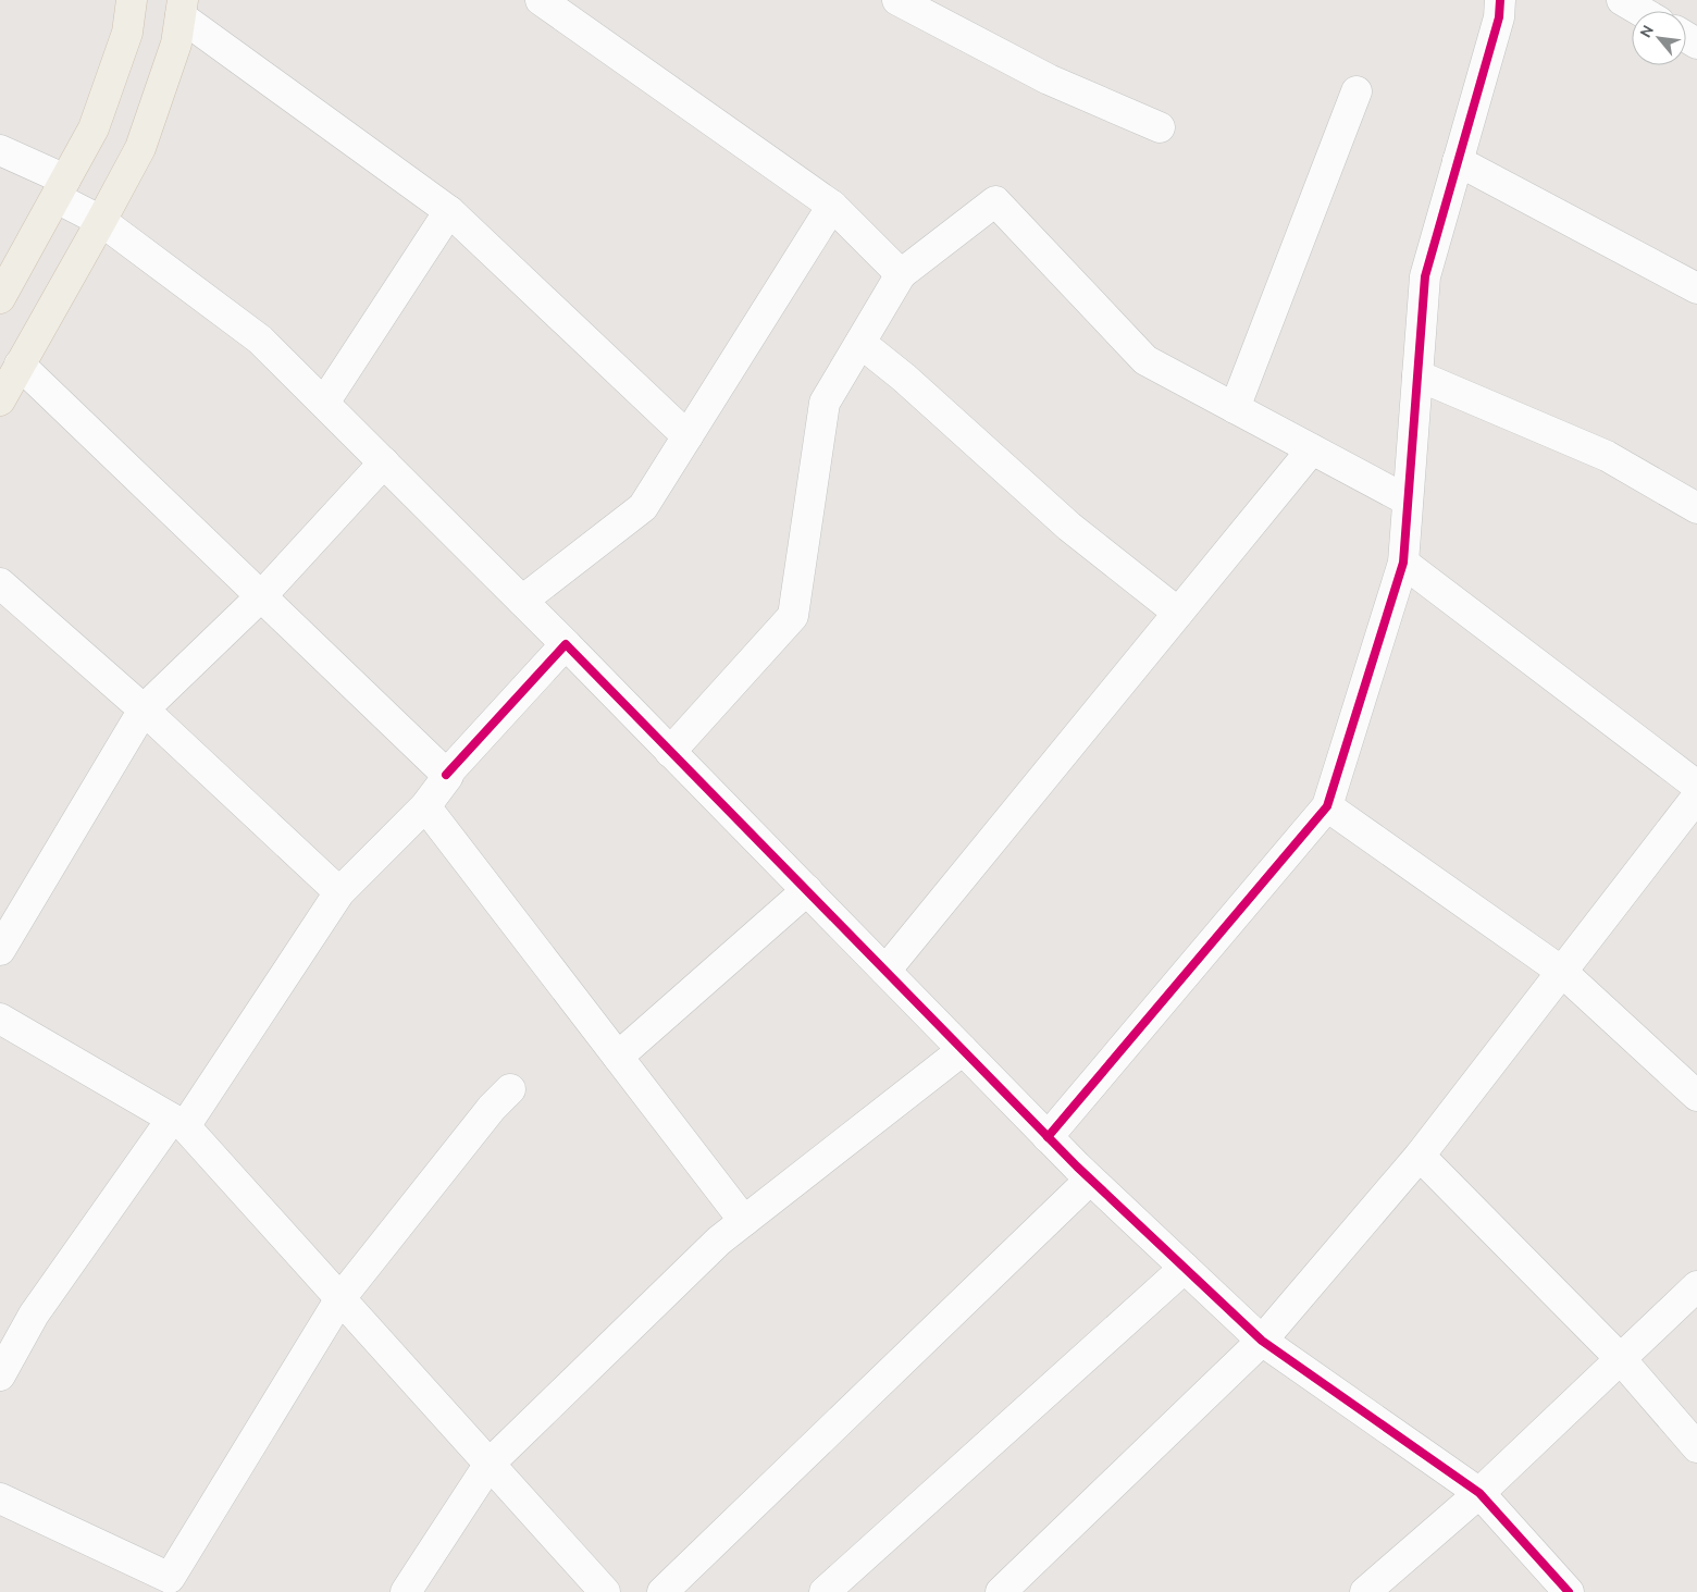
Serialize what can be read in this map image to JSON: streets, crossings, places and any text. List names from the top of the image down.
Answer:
{
  "north": "top left"
}
